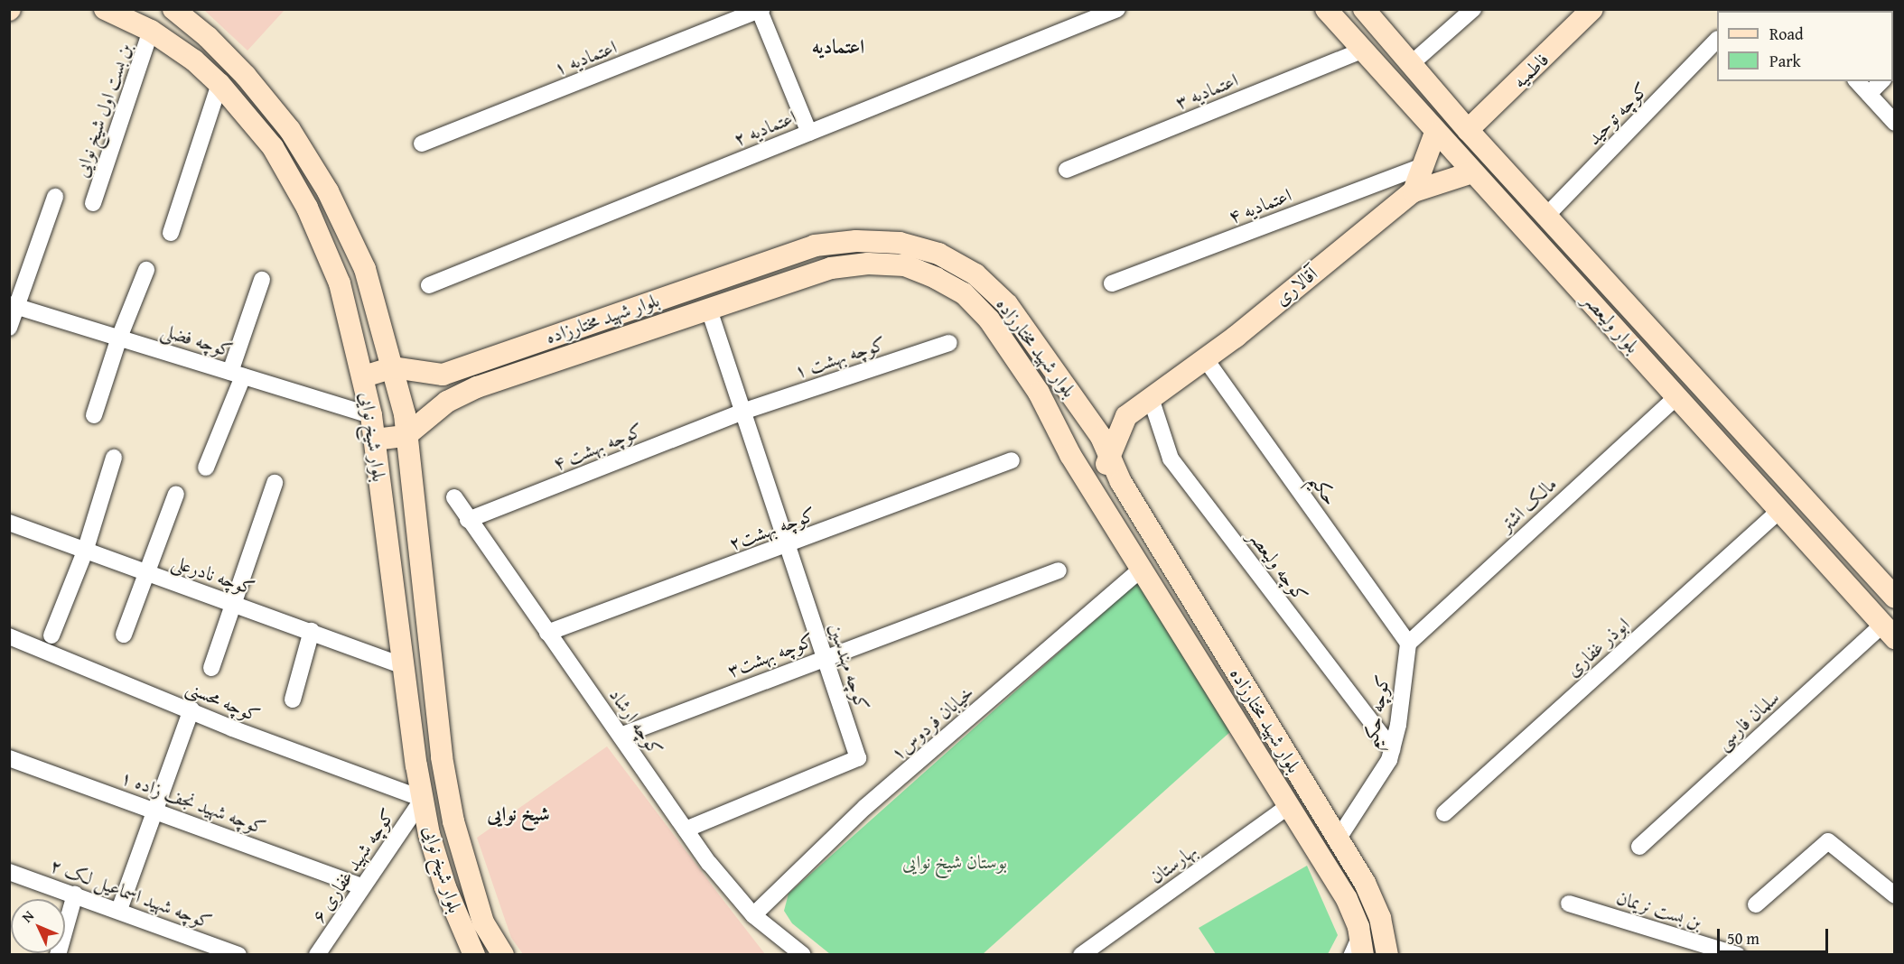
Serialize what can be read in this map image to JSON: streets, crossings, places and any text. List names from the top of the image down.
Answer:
{
  "streets": {
    "main road": [
      "فاطمیه",
      "آقالاری",
      "بلوار شهید مختارزاده",
      "بلوار ولیعصر",
      "بلوار شیخ نوایی"
    ],
    "street": [
      "اعتمادیه ۱",
      "اعتمادیه ۳",
      "بن بست اول شیخ نوایی",
      "کوچه توحید",
      "اعتمادیه ۲",
      "اعتمادیه ۴",
      "کوچه فضلی",
      "کوچه بهشت ۱",
      "کوچه بهشت ۴",
      "حکیم",
      "مالک اشتر",
      "کوچه بهشت۲",
      "کوچه ولیعصر",
      "کوچه نادرعلی",
      "ابوذر غفاری",
      "کوچه بهشت۳",
      "کوچه مهندسین",
      "کوچه محسنی",
      "کوچه حکیم",
      "سلمان فارسی",
      "کوچه ارشاد",
      "خیابان فردوس۱",
      "کوچه شهید نجف زاده ۱",
      "بهارستان",
      "کوچه شهید غفاری ۶",
      "کوچه شهید اسماعیل لک ۲",
      "بن بست نریمان"
    ]
  },
  "crossings": [
    ["فاطمیه", "بلوار ولیعصر"],
    ["اعتمادیه ۳", "بلوار ولیعصر"],
    ["بن بست اول شیخ نوایی", "بلوار شیخ نوایی"],
    ["کوچه توحید", "بلوار ولیعصر"],
    ["آقالاری", "حکیم"],
    ["آقالاری", "کوچه ولیعصر"],
    ["بلوار شهید مختارزاده", "بلوار شیخ نوایی"],
    ["بلوار شهید مختارزاده", "کوچه مهندسین"],
    ["بلوار شهید مختارزاده", "کوچه حکیم"],
    ["بلوار شهید مختارزاده", "خیابان فردوس۱"],
    ["بلوار شهید مختارزاده", "بهارستان"],
    ["بلوار ولیعصر", "مالک اشتر"],
    ["بلوار ولیعصر", "ابوذر غفاری"],
    ["بلوار ولیعصر", "سلمان فارسی"],
    ["کوچه فضلی", "بلوار شیخ نوایی"],
    ["کوچه بهشت ۱", "کوچه بهشت ۴"],
    ["کوچه بهشت ۱", "کوچه مهندسین"],
    ["بلوار شیخ نوایی", "کوچه نادرعلی"],
    ["بلوار شیخ نوایی", "کوچه محسنی"],
    ["بلوار شیخ نوایی", "کوچه شهید غفاری ۶"],
    ["کوچه بهشت ۴", "کوچه مهندسین"],
    ["کوچه بهشت ۴", "کوچه ارشاد"],
    ["حکیم", "مالک اشتر"],
    ["حکیم", "کوچه حکیم"],
    ["مالک اشتر", "کوچه حکیم"],
    ["کوچه بهشت۲", "کوچه مهندسین"],
    ["کوچه بهشت۲", "کوچه ارشاد"],
    ["کوچه ولیعصر", "کوچه حکیم"],
    ["کوچه بهشت۳", "کوچه مهندسین"],
    ["کوچه بهشت۳", "کوچه ارشاد"],
    ["کوچه مهندسین", "کوچه ارشاد"],
    ["کوچه محسنی", "کوچه شهید غفاری ۶"],
    ["کوچه ارشاد", "خیابان فردوس۱"],
    ["کوچه شهید نجف زاده ۱", "کوچه شهید غفاری ۶"]
  ],
  "districts": ["اعتمادیه", "شیخ نوایی"],
  "parks": ["بوستان شیخ نوایی"],
  "legend": ["Road", "Park"],
  "scale_bar": "50 m",
  "north": "top left"
}
